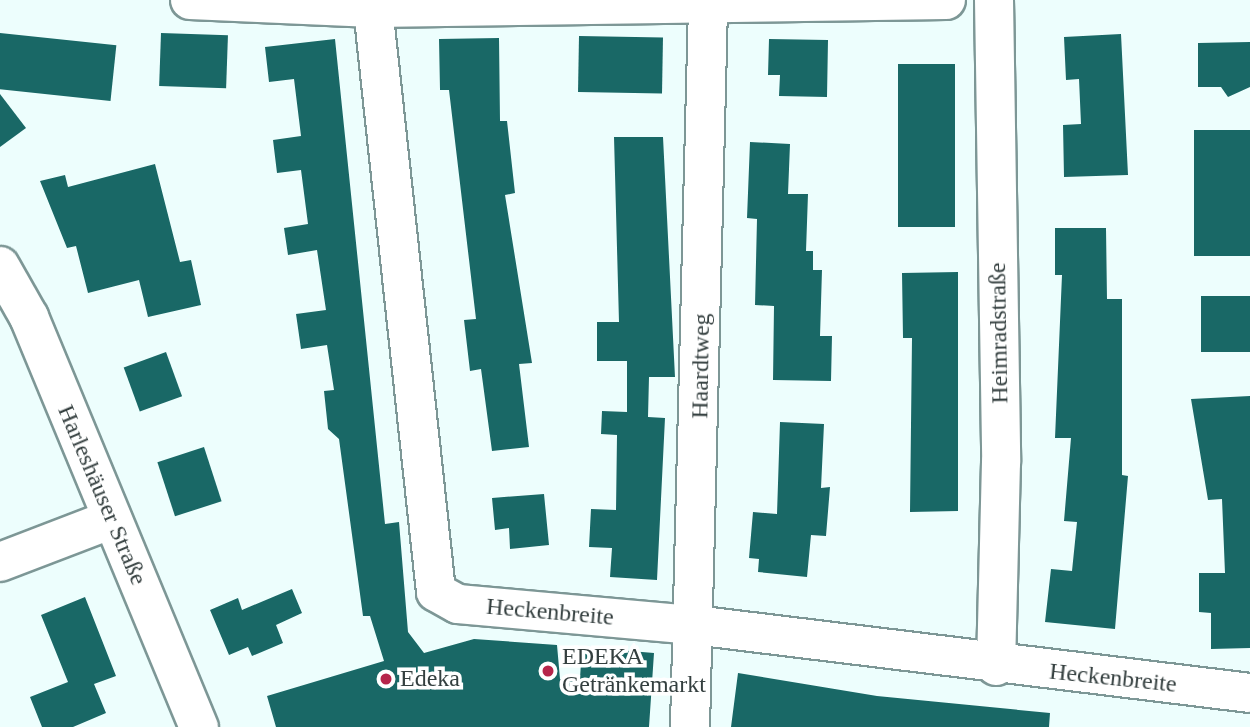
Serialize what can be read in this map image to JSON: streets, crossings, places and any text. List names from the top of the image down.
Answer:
{
  "streets": {
    "street": [
      "Heimradstraße",
      "Haardtweg",
      "Harleshäuser Straße",
      "Heckenbreite"
    ]
  },
  "crossings": [
    ["Heimradstraße", "Heckenbreite"],
    ["Haardtweg", "Heckenbreite"]
  ],
  "places": ["EDEKA Getränkemarkt", "Edeka"]
}
